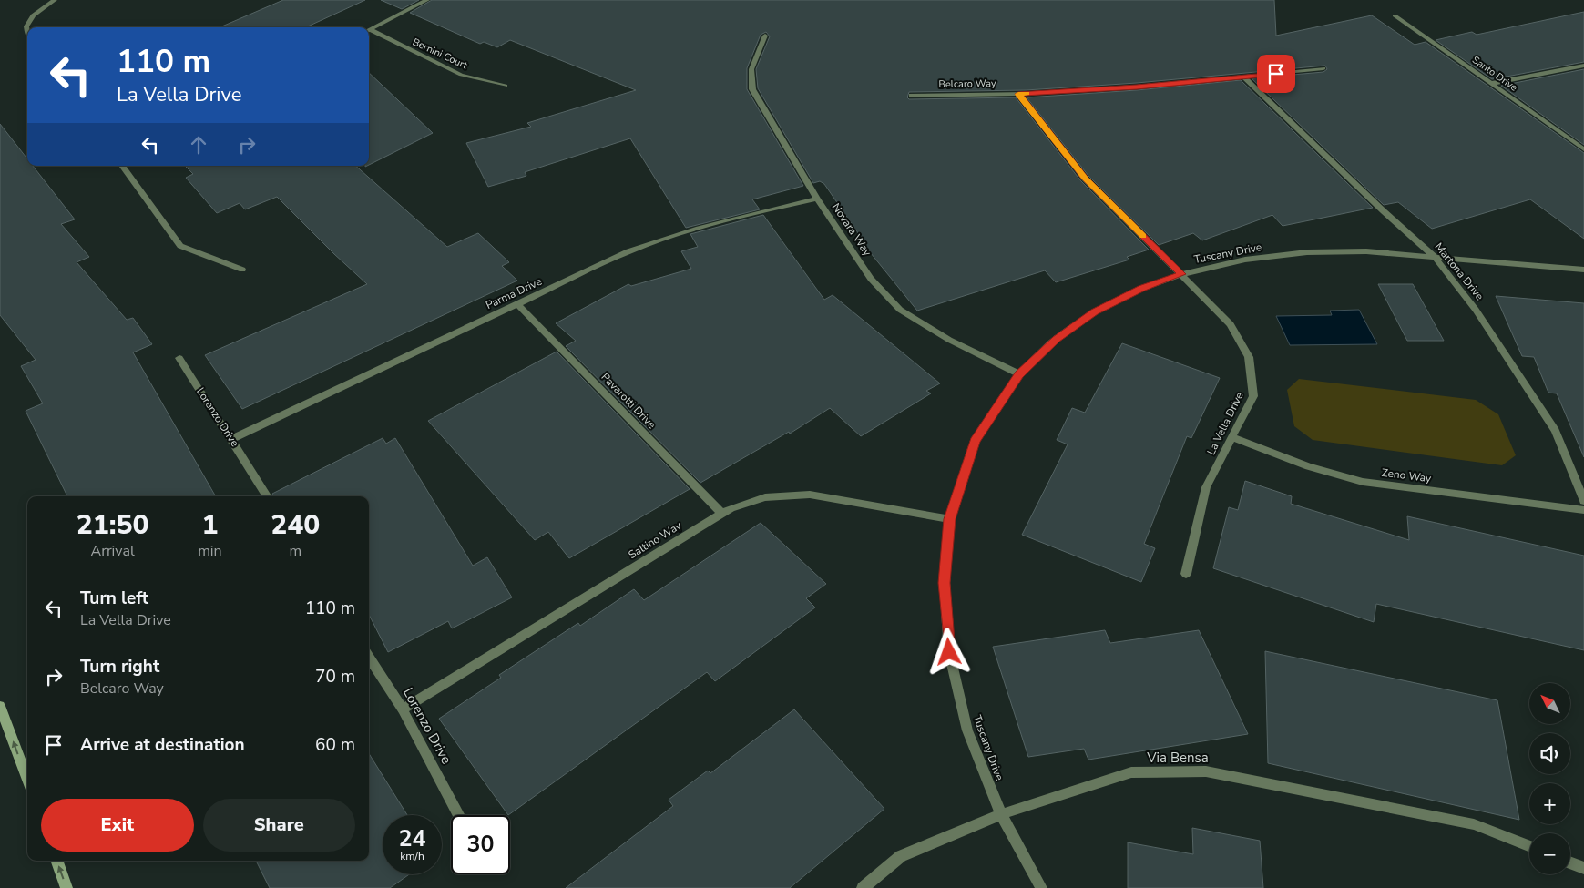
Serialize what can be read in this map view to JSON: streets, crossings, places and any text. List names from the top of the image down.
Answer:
{
  "streets": {
    "street": [
      "Bernini Court",
      "Santo Drive",
      "Belcaro Way",
      "Novara Way",
      "Tuscany Drive",
      "Martona Drive",
      "Parma Drive",
      "Pavarotti Drive",
      "Lorenzo Drive",
      "La Vella Drive",
      "Zeno Way",
      "Saltino Way",
      "Via Bensa"
    ]
  },
  "crossings": [
    ["Belcaro Way", "Martona Drive"],
    ["Belcaro Way", "La Vella Drive"],
    ["Novara Way", "Tuscany Drive"],
    ["Novara Way", "Parma Drive"],
    ["Tuscany Drive", "Martona Drive"],
    ["Tuscany Drive", "La Vella Drive"],
    ["Tuscany Drive", "Saltino Way"],
    ["Tuscany Drive", "Via Bensa"],
    ["Parma Drive", "Pavarotti Drive"],
    ["Parma Drive", "Lorenzo Drive"],
    ["Pavarotti Drive", "Saltino Way"],
    ["Lorenzo Drive", "Saltino Way"],
    ["La Vella Drive", "Zeno Way"]
  ],
  "north": "top left",
  "page": {
    "turn": ["110 m", "La Vella Drive"],
    "eta": [
      "21:50",
      "Arrival",
      "1",
      "min",
      "240",
      "m"
    ],
    "list": [
      {
        "name": "Turn left",
        "note": "La Vella Drive",
        "value": "110 m"
      },
      {
        "name": "Turn right",
        "note": "Belcaro Way",
        "value": "70 m"
      },
      {
        "name": "Arrive at destination",
        "value": "60 m"
      }
    ],
    "map_buttons": ["+", "−"],
    "buttons": ["Exit", "Share"],
    "speed": "24 km/h",
    "limit": "30"
  }
}
